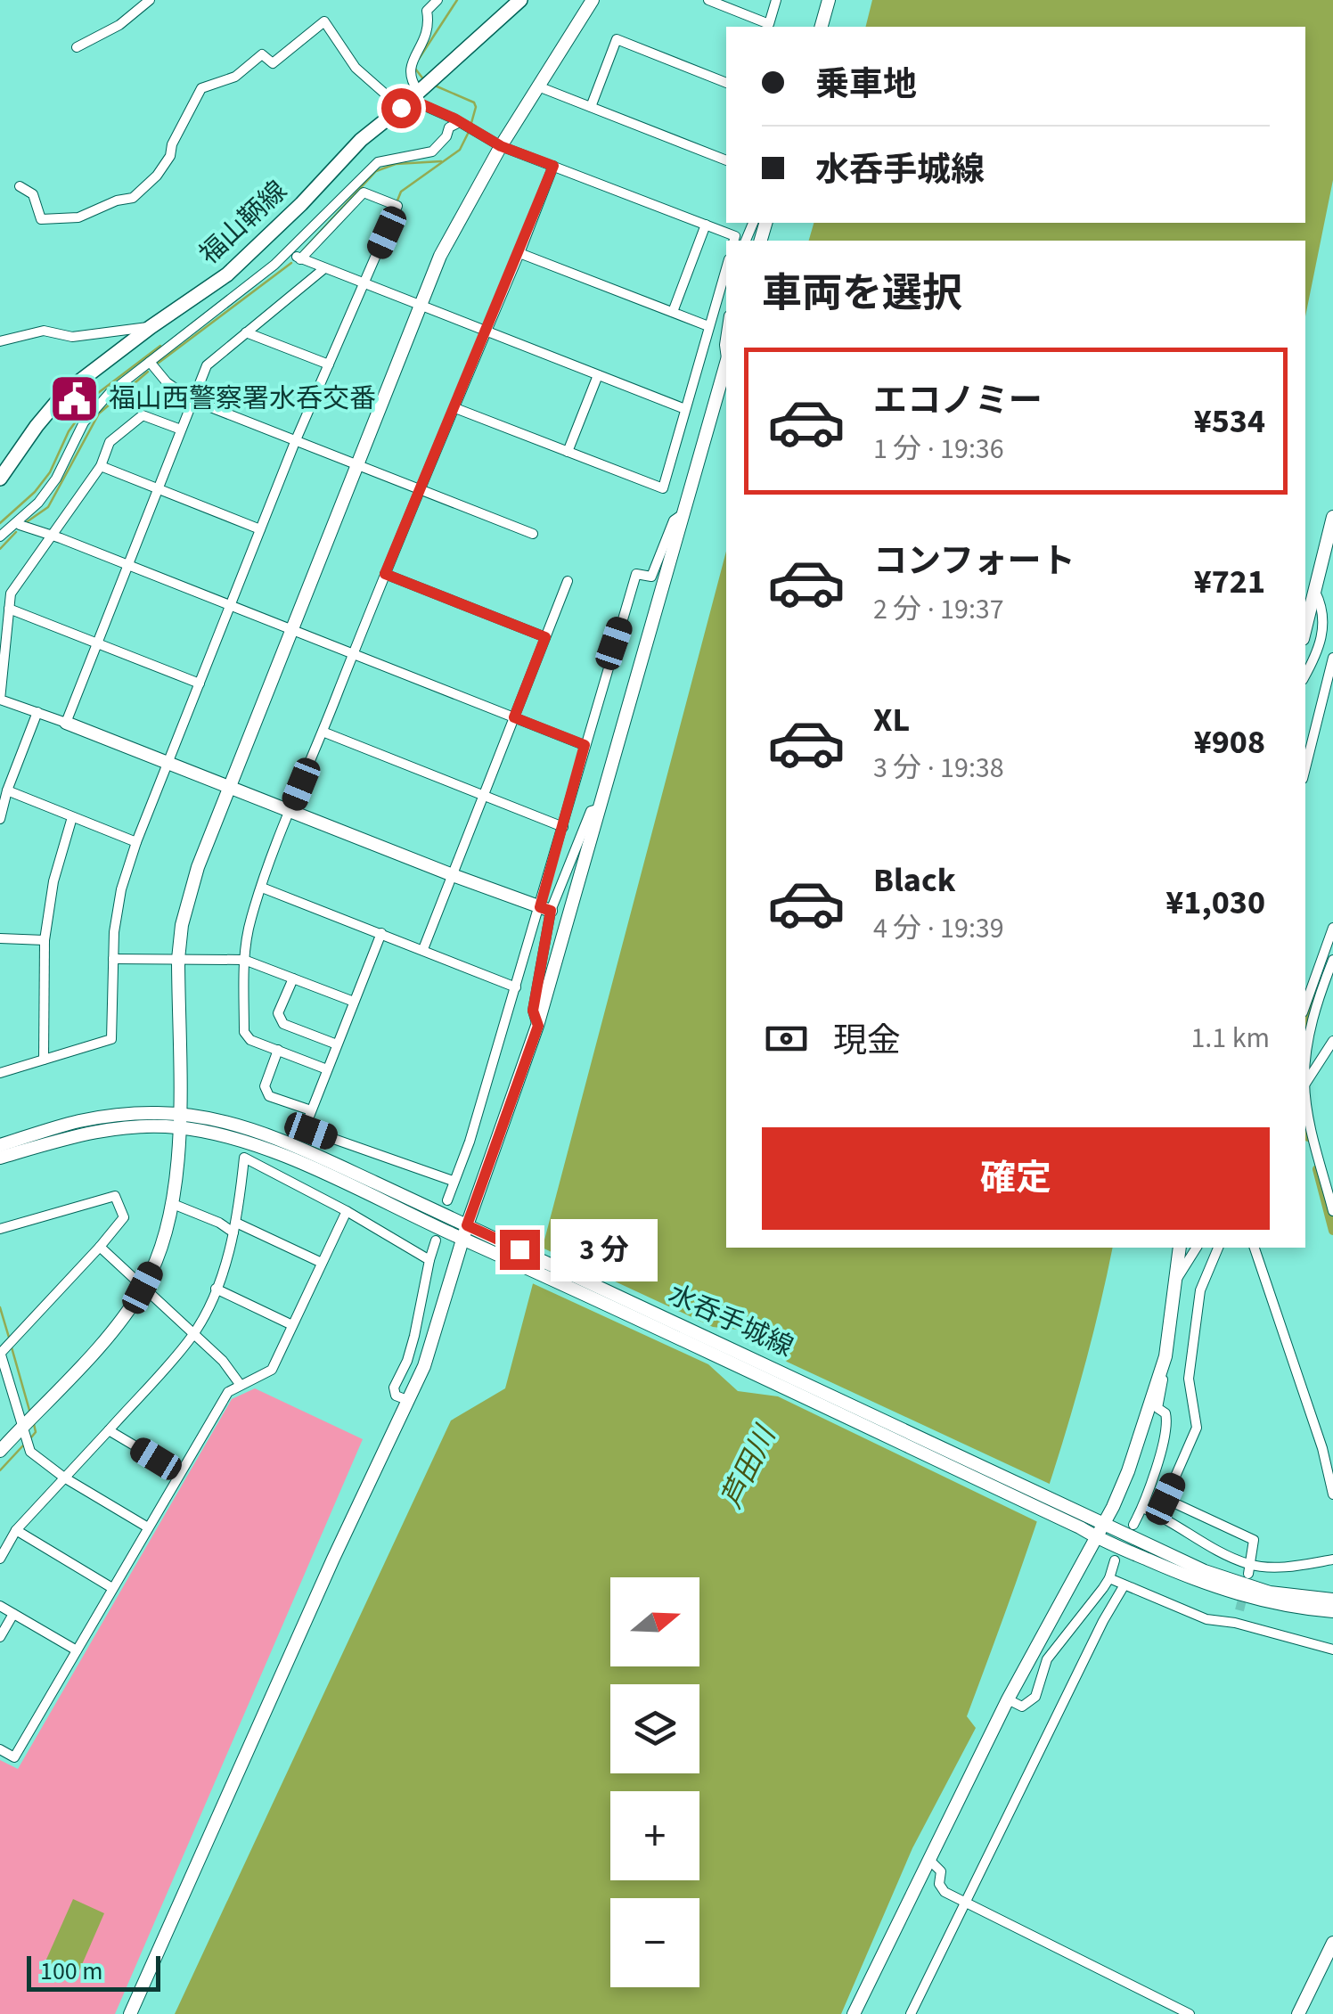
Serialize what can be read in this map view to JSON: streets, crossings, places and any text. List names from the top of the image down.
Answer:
{
  "streets": {
    "main road": ["福山鞆線"],
    "street": ["水呑手城線"]
  },
  "water": ["芦田川"],
  "places": {
    "public building": ["福山西警察署水呑交番"]
  },
  "scale_bar": "100 m",
  "north": "right",
  "page": {
    "banner": ["乗車地", "水呑手城線"],
    "heading": "車両を選択",
    "list": [
      {
        "name": "エコノミー",
        "note": "1 分 · 19:36",
        "value": "¥534"
      },
      {
        "name": "コンフォート",
        "note": "2 分 · 19:37",
        "value": "¥721"
      },
      {
        "name": "XL",
        "note": "3 分 · 19:38",
        "value": "¥908"
      },
      {
        "name": "Black",
        "note": "4 分 · 19:39",
        "value": "¥1,030"
      }
    ],
    "pay": ["現金", "1.1 km"],
    "buttons": "確定",
    "bubble": "3 分",
    "map_buttons": ["+", "−"],
    "scale": "100 m"
  }
}
